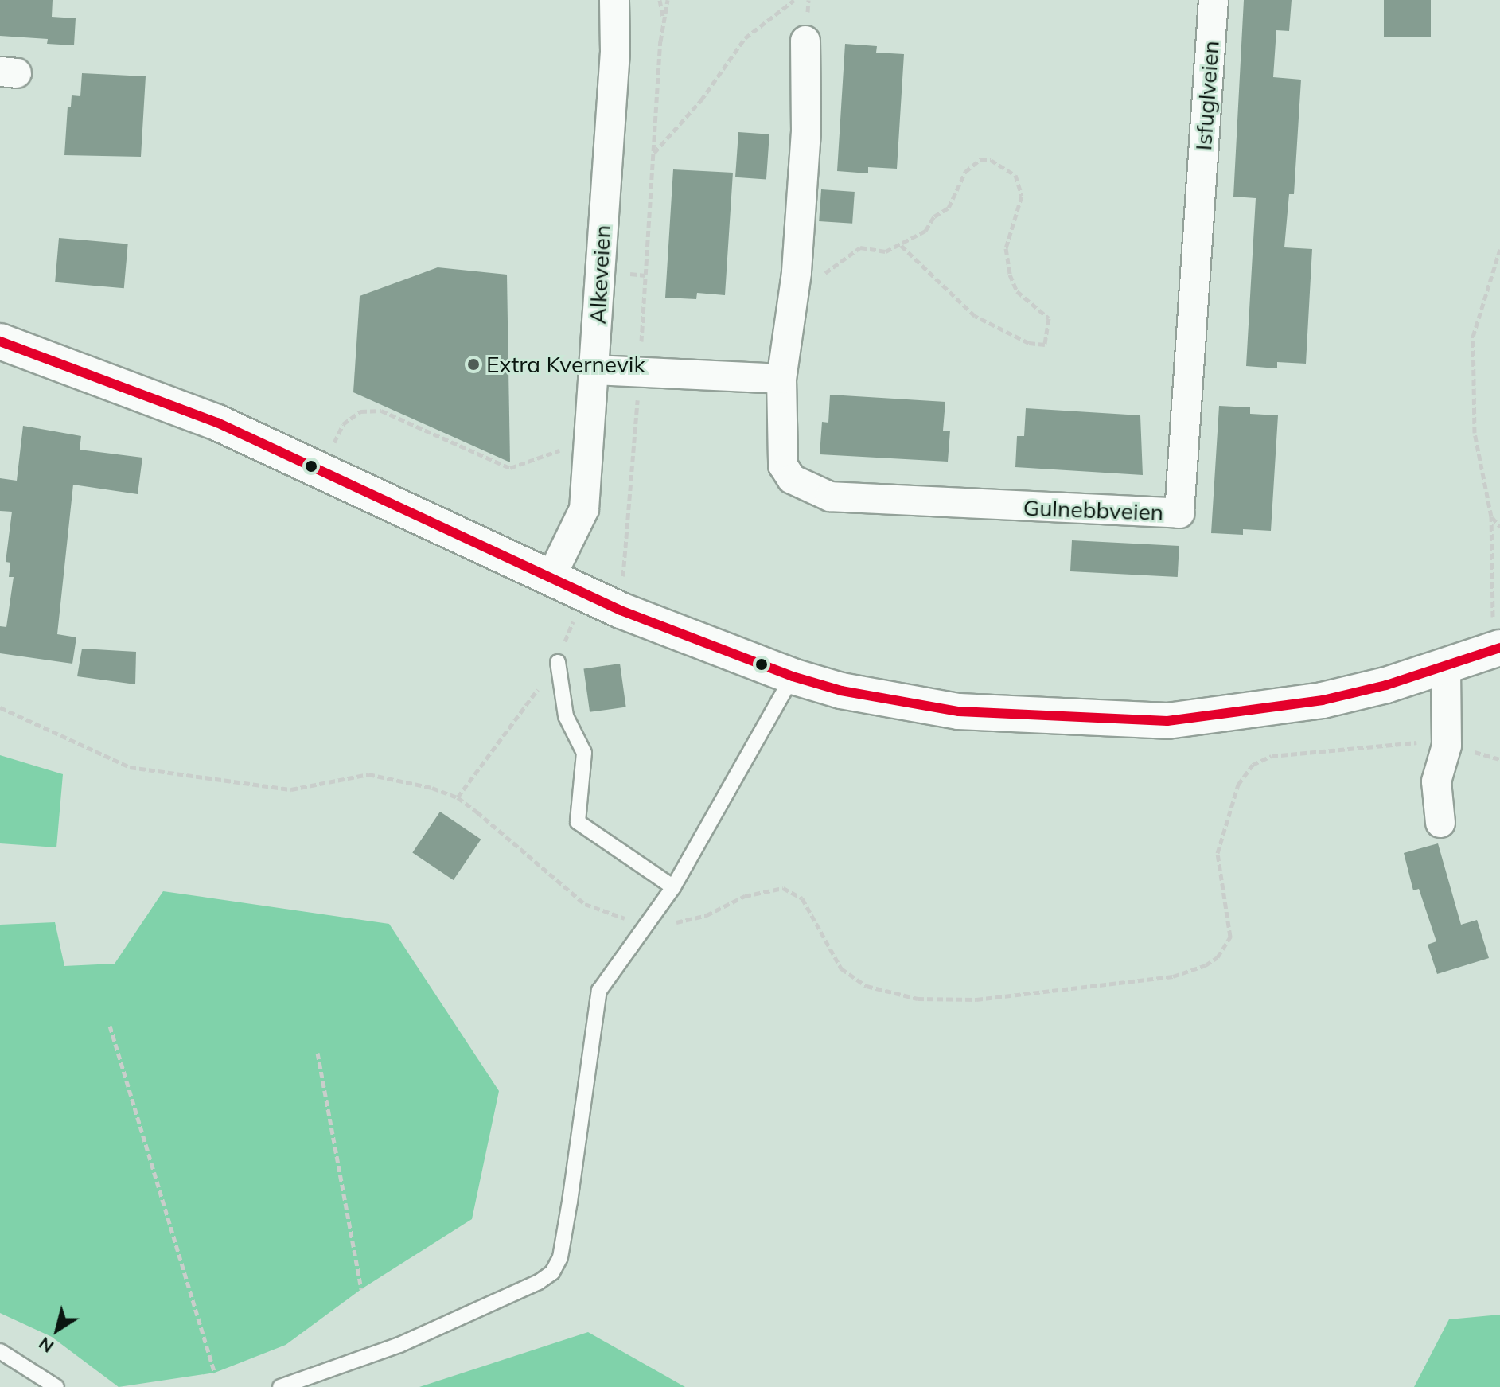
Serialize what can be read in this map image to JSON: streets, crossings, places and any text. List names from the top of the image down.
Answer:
{
  "streets": {
    "street": ["Isfuglveien", "Alkeveien", "Gulnebbveien"]
  },
  "crossings": [
    ["Isfuglveien", "Gulnebbveien"]
  ],
  "places": ["Extra Kvernevik"],
  "north": "bottom left"
}
